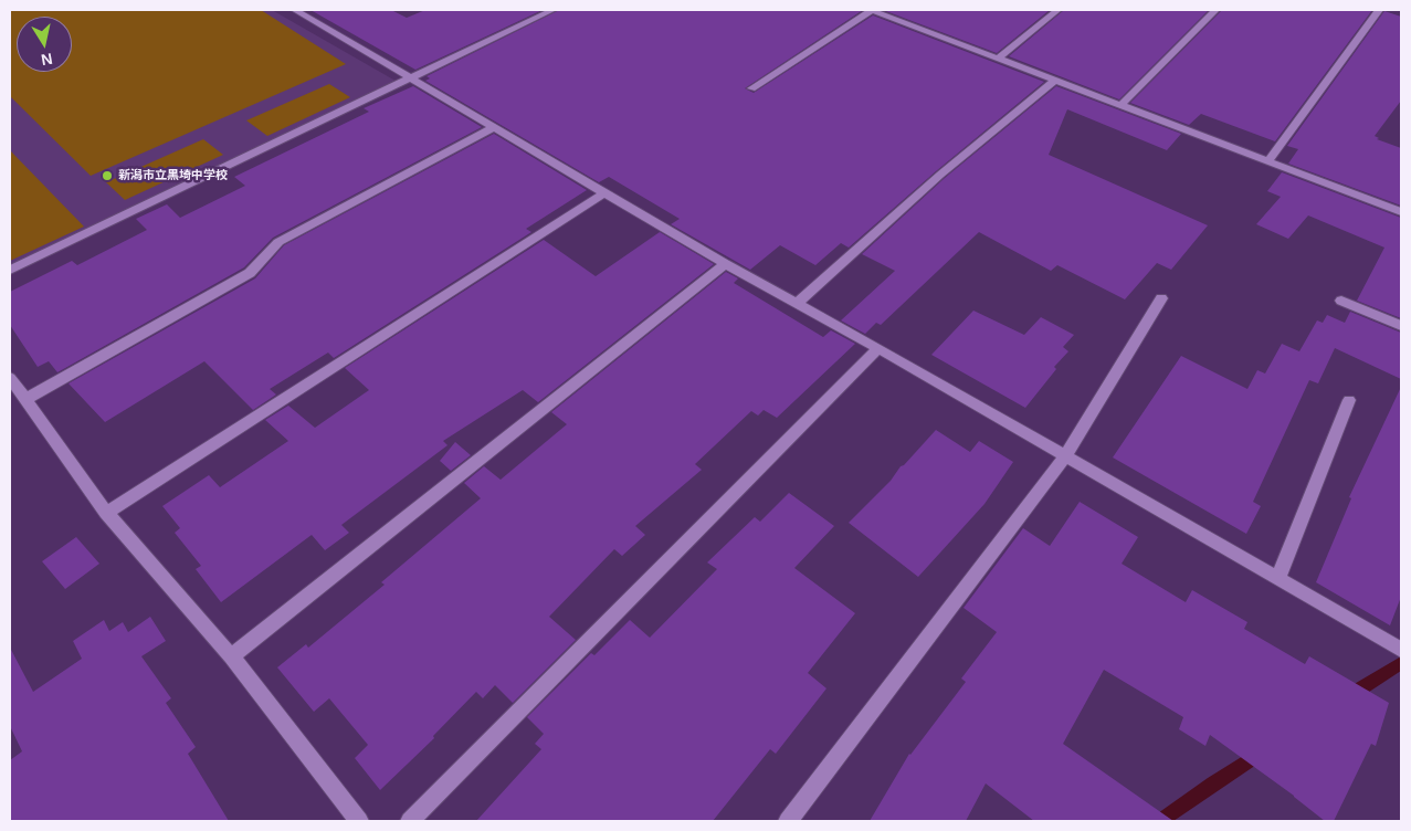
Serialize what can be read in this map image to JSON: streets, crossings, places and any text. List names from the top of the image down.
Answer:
{
  "places": ["新潟市立黒埼中学校"],
  "north": "bottom"
}
